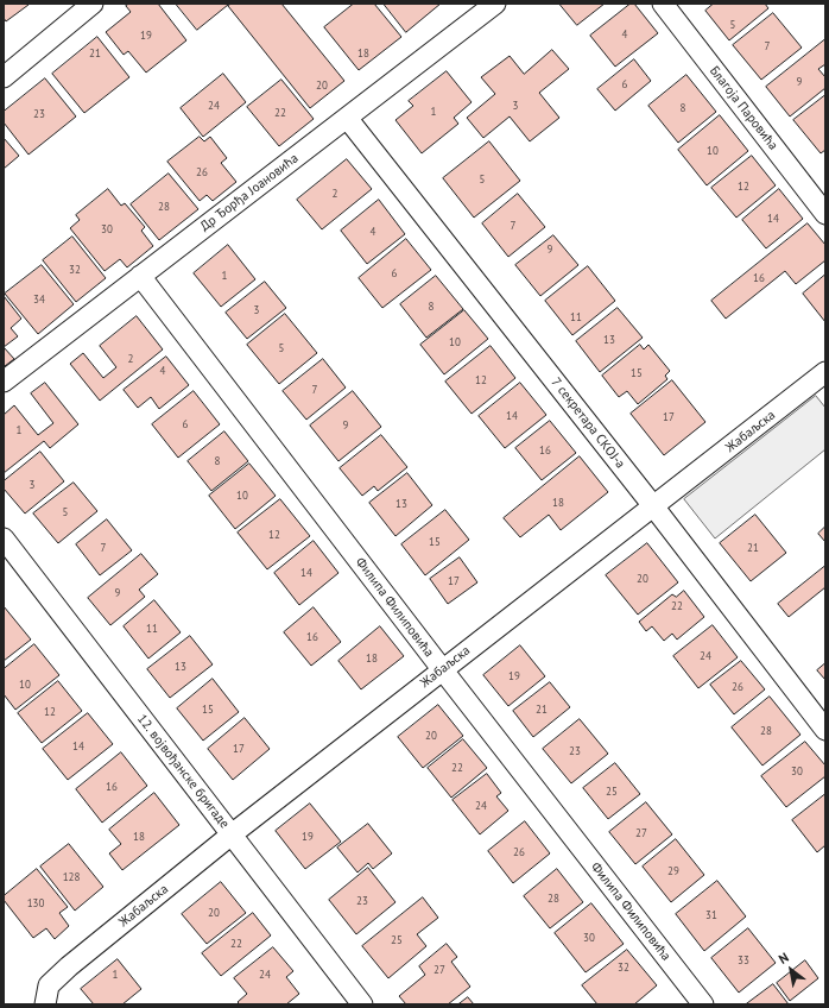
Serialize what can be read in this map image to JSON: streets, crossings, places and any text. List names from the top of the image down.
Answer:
{
  "streets": {
    "street": [
      "Благоја Паровића",
      "Др Ђорђа Јоановића",
      "7 секретара СКОЈ-а",
      "Жабаљска",
      "Филипа Филиповића",
      "12. војвођанске бригаде"
    ]
  },
  "crossings": [
    ["Др Ђорђа Јоановића", "7 секретара СКОЈ-а"],
    ["Др Ђорђа Јоановића", "Филипа Филиповића"],
    ["7 секретара СКОЈ-а", "Жабаљска"],
    ["Жабаљска", "Филипа Филиповића"],
    ["Жабаљска", "12. војвођанске бригаде"]
  ],
  "house_numbers": [
    "5",
    "4",
    "19",
    "7",
    "21",
    "18",
    "9",
    "6",
    "20",
    "24",
    "3",
    "8",
    "1",
    "22",
    "23",
    "10",
    "26",
    "5",
    "12",
    "2",
    "28",
    "14",
    "7",
    "30",
    "4",
    "9",
    "32",
    "6",
    "1",
    "16",
    "34",
    "8",
    "3",
    "11",
    "13",
    "10",
    "5",
    "2",
    "4",
    "15",
    "12",
    "7",
    "14",
    "17",
    "6",
    "9",
    "1",
    "16",
    "8",
    "3",
    "10",
    "18",
    "13",
    "5",
    "12",
    "15",
    "7",
    "21",
    "14",
    "20",
    "17",
    "9",
    "22",
    "11",
    "16",
    "24",
    "18",
    "13",
    "19",
    "10",
    "26",
    "15",
    "21",
    "12",
    "28",
    "20",
    "14",
    "17",
    "23",
    "22",
    "30",
    "16",
    "25",
    "24",
    "27",
    "18",
    "19",
    "26",
    "29",
    "128",
    "28",
    "23",
    "130",
    "20",
    "31",
    "30",
    "25",
    "22",
    "33",
    "32",
    "27",
    "1",
    "24"
  ],
  "north": "top left"
}
